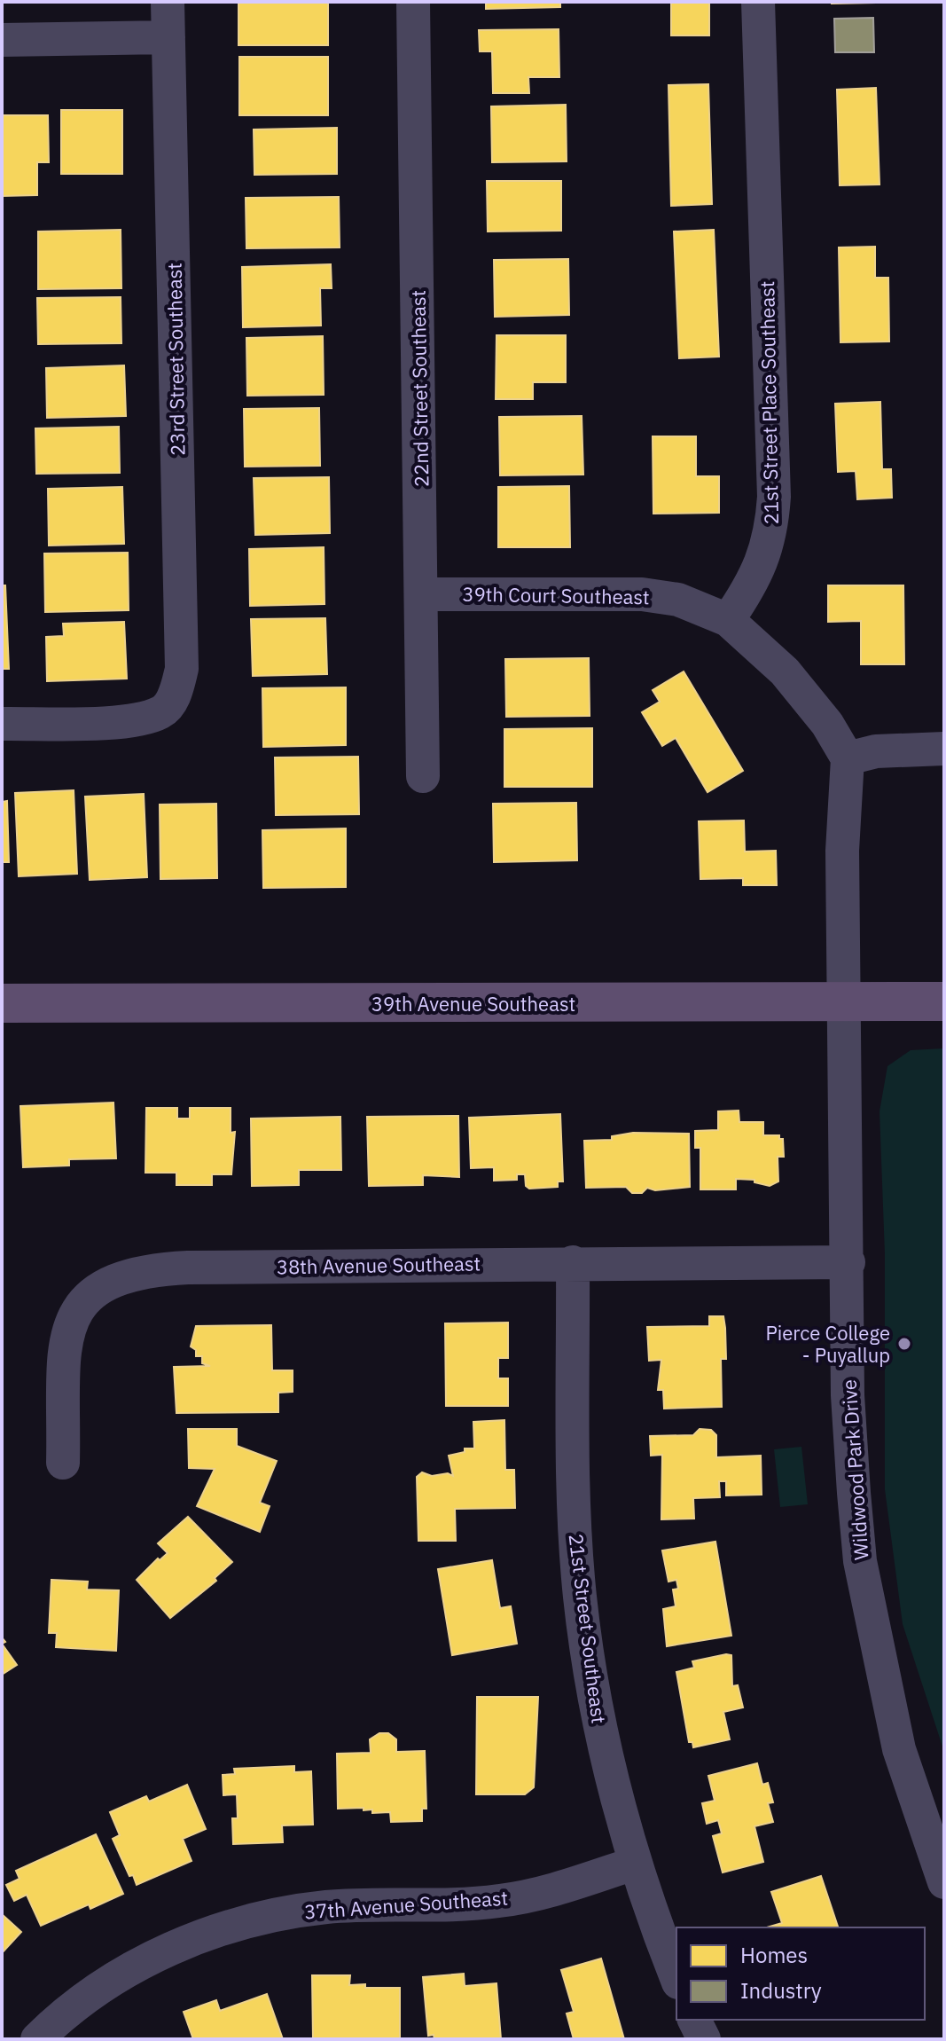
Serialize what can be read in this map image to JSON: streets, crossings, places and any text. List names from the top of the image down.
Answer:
{
  "streets": {
    "main road": ["39th Avenue Southeast"],
    "street": [
      "23rd Street Southeast",
      "22nd Street Southeast",
      "21st Street Place Southeast",
      "39th Court Southeast",
      "38th Avenue Southeast",
      "Wildwood Park Drive",
      "21st Street Southeast",
      "37th Avenue Southeast"
    ]
  },
  "crossings": [
    ["22nd Street Southeast", "39th Court Southeast"],
    ["21st Street Place Southeast", "39th Court Southeast"],
    ["39th Avenue Southeast", "Wildwood Park Drive"],
    ["38th Avenue Southeast", "Wildwood Park Drive"],
    ["38th Avenue Southeast", "21st Street Southeast"],
    ["21st Street Southeast", "37th Avenue Southeast"]
  ],
  "places": ["Pierce College - Puyallup"],
  "legend": ["Homes", "Industry"]
}
